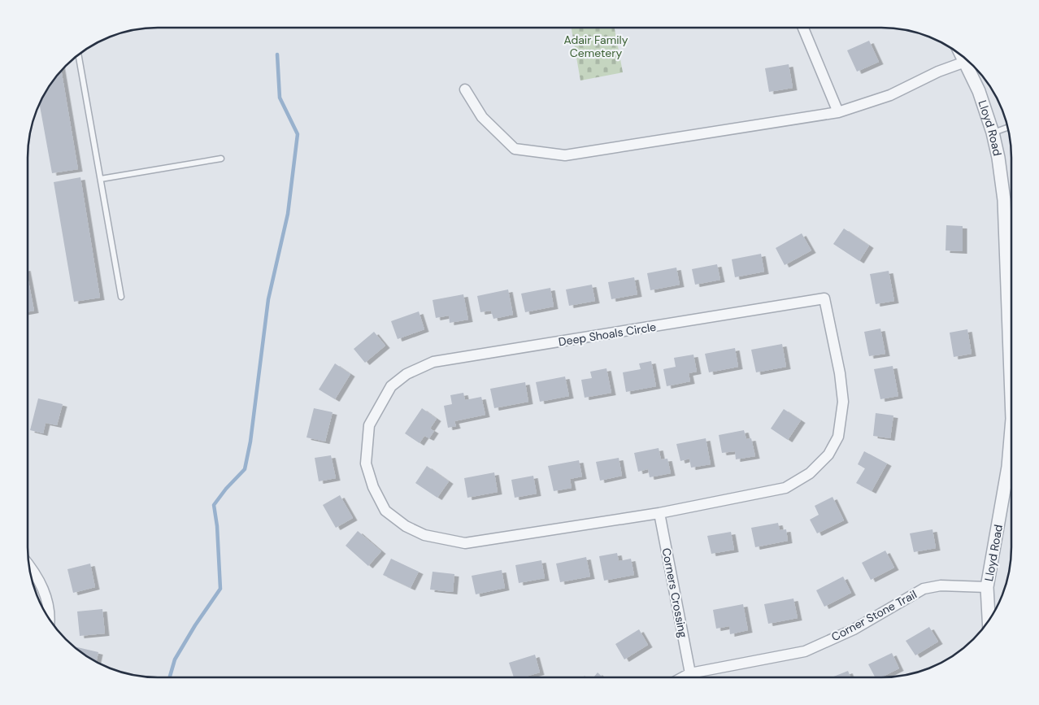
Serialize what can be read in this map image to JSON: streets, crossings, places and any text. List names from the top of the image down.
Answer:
{
  "streets": {
    "street": [
      "Lloyd Road",
      "Deep Shoals Circle",
      "Corners Crossing",
      "Corner Stone Trail"
    ]
  },
  "crossings": [
    ["Lloyd Road", "Corner Stone Trail"],
    ["Deep Shoals Circle", "Corners Crossing"],
    ["Corners Crossing", "Corner Stone Trail"]
  ],
  "parks": ["Adair Family Cemetery"]
}
